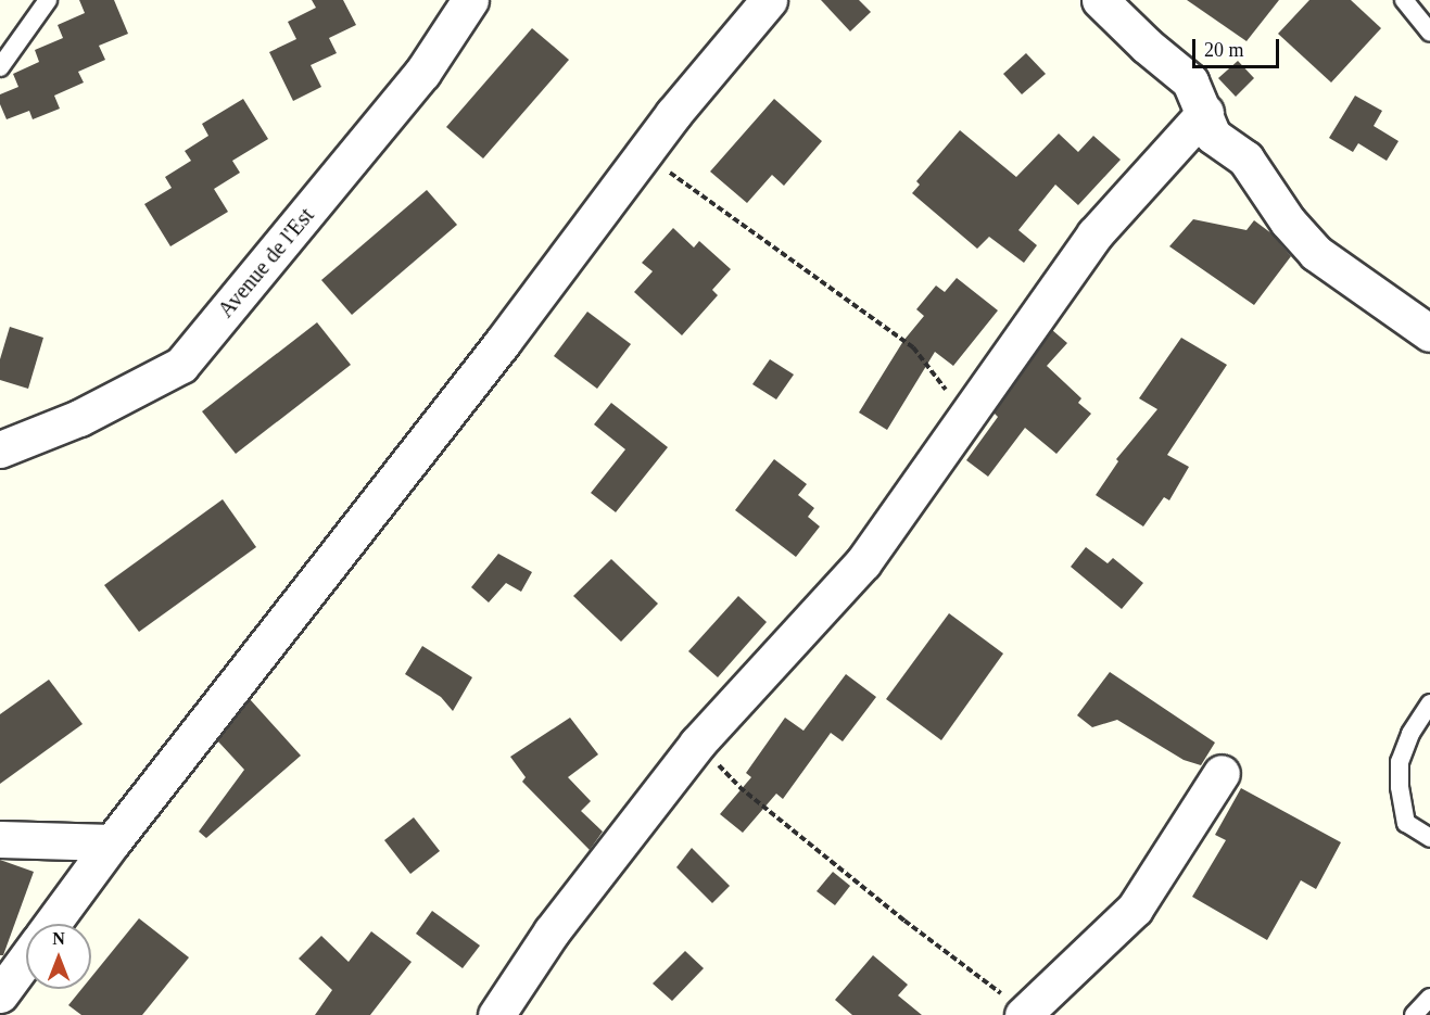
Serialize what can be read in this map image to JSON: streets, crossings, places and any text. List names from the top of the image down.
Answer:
{
  "streets": {
    "street": ["Avenue de l'Est"]
  },
  "scale_bar": "20 m",
  "north": "top"
}
